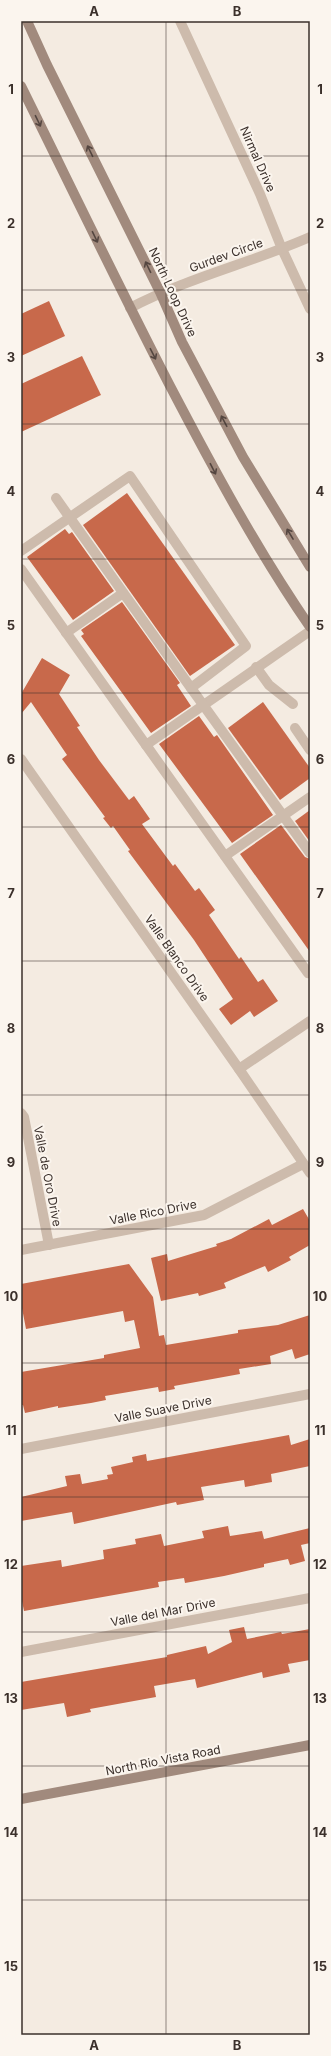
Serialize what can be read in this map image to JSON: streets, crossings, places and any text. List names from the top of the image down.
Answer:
{
  "streets": {
    "main road": ["North Loop Drive", "North Rio Vista Road"],
    "street": [
      "Nirmal Drive",
      "Gurdev Circle",
      "Valle Blanco Drive",
      "Valle de Oro Drive",
      "Valle Rico Drive",
      "Valle Suave Drive",
      "Valle del Mar Drive"
    ]
  },
  "crossings": [
    ["Nirmal Drive", "Gurdev Circle"],
    ["Gurdev Circle", "North Loop Drive"],
    ["Valle Blanco Drive", "Valle Rico Drive"],
    ["Valle de Oro Drive", "Valle Rico Drive"]
  ],
  "grid": {
    "columns": ["A", "B"],
    "rows": [
      "1",
      "2",
      "3",
      "4",
      "5",
      "6",
      "7",
      "8",
      "9",
      "10",
      "11",
      "12",
      "13",
      "14",
      "15"
    ]
  }
}
